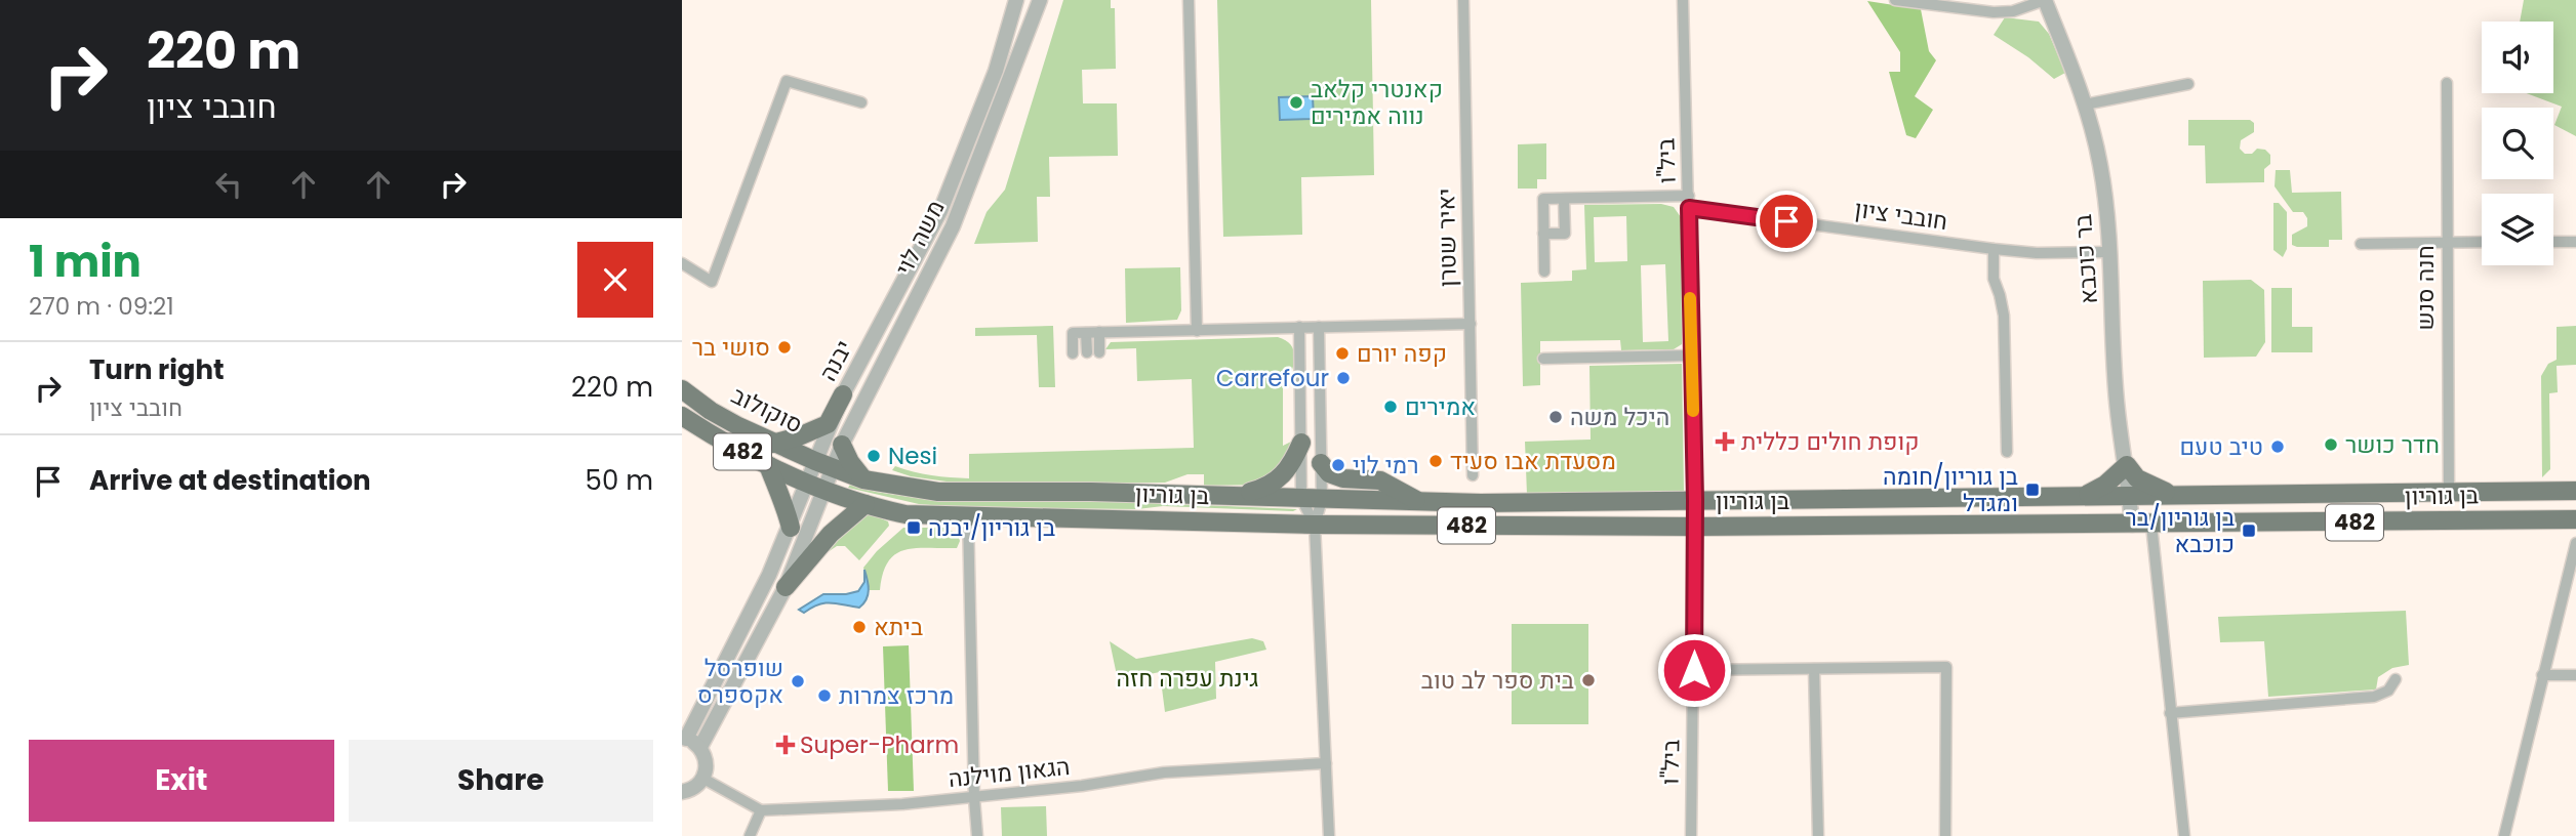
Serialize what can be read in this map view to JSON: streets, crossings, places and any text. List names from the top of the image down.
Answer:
{
  "streets": {
    "main road": ["סוקולוב", "482", "בן גוריון"],
    "street": [
      "ביל\"ו",
      "חובבי ציון",
      "משה לוי",
      "יאיר שטרן",
      "בר כוכבא",
      "חנה סנש",
      "יבנה",
      "הגאון מוילנה"
    ]
  },
  "crossings": [
    ["ביל\"ו", "חובבי ציון"],
    ["ביל\"ו", "בן גוריון"],
    ["חובבי ציון", "בר כוכבא"],
    ["משה לוי", "סוקולוב"],
    ["משה לוי", "בן גוריון"],
    ["בר כוכבא", "בן גוריון"],
    ["חנה סנש", "בן גוריון"],
    ["יבנה", "סוקולוב"],
    ["יבנה", "בן גוריון"],
    ["סוקולוב", "בן גוריון"]
  ],
  "parks": ["גינת עפרה חזה"],
  "places": {
    "other": [
      "קאנטרי קלאב נווה אמירים",
      "סושי בר",
      "קפה יורם",
      "Carrefour",
      "אמירים",
      "היכל משה",
      "חדר כושר",
      "טיב טעם",
      "Nesi",
      "מסעדת אבו סעיד",
      "רמי לוי",
      "ביתא",
      "בית ספר לב טוב",
      "שופרסל אקספרס",
      "מרכז צמרות"
    ],
    "health": ["קופת חולים כללית", "Super-Pharm"],
    "transit": ["בן גוריון/חומה ומגדל", "בן גוריון/יבנה", "בן גוריון/בר כוכבא"]
  },
  "page": {
    "turn": ["220 m", "חובבי ציון"],
    "heading": ["1 min", "270 m · 09:21"],
    "list": [
      {
        "name": "Turn right",
        "note": "חובבי ציון",
        "value": "220 m"
      },
      {
        "name": "Arrive at destination",
        "value": "50 m"
      }
    ],
    "buttons": ["Exit", "Share"]
  }
}
